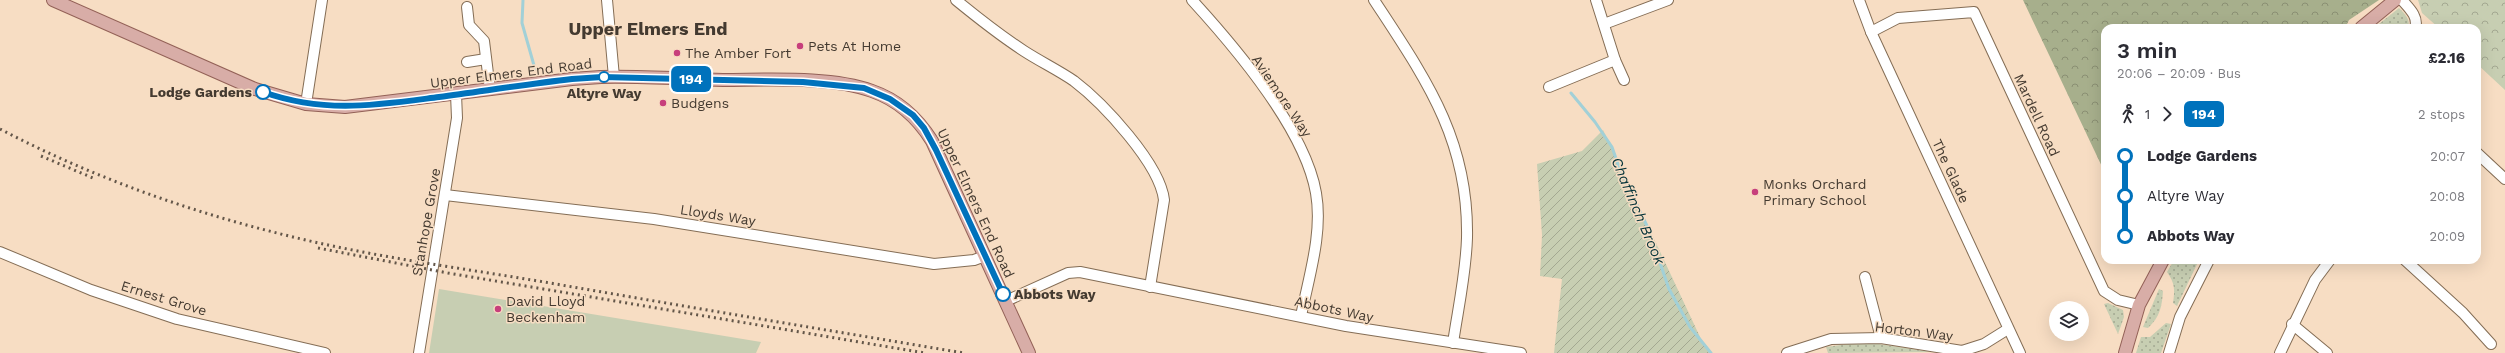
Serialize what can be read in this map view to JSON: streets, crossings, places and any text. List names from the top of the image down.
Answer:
{
  "streets": {
    "main road": ["Upper Elmers End Road"],
    "street": [
      "Aviemore Way",
      "Mardell Road",
      "The Glade",
      "Lloyds Way",
      "Stanhope Grove",
      "Ernest Grove",
      "Abbots Way",
      "Horton Way"
    ]
  },
  "crossings": [
    ["Upper Elmers End Road", "Lloyds Way"],
    ["Upper Elmers End Road", "Stanhope Grove"],
    ["Upper Elmers End Road", "Abbots Way"],
    ["Aviemore Way", "Abbots Way"],
    ["Mardell Road", "The Glade"],
    ["The Glade", "Horton Way"],
    ["Lloyds Way", "Stanhope Grove"]
  ],
  "districts": ["Upper Elmers End"],
  "water": ["Chaffinch Brook"],
  "places": [
    "Pets At Home",
    "The Amber Fort",
    "Altyre Way",
    "Lodge Gardens",
    "Budgens",
    "Monks Orchard Primary School",
    "Abbots Way",
    "David Lloyd Beckenham"
  ],
  "lines": ["bus line 194"],
  "page": {
    "on_map": "194",
    "heading": ["3 min", "20:06 – 20:09 · Bus", "£2.16"],
    "legs": ["1", "194", "2 stops"],
    "list": [
      {
        "name": "Lodge Gardens",
        "value": "20:07"
      },
      {
        "name": "Altyre Way",
        "value": "20:08"
      },
      {
        "name": "Abbots Way",
        "value": "20:09"
      }
    ]
  }
}
